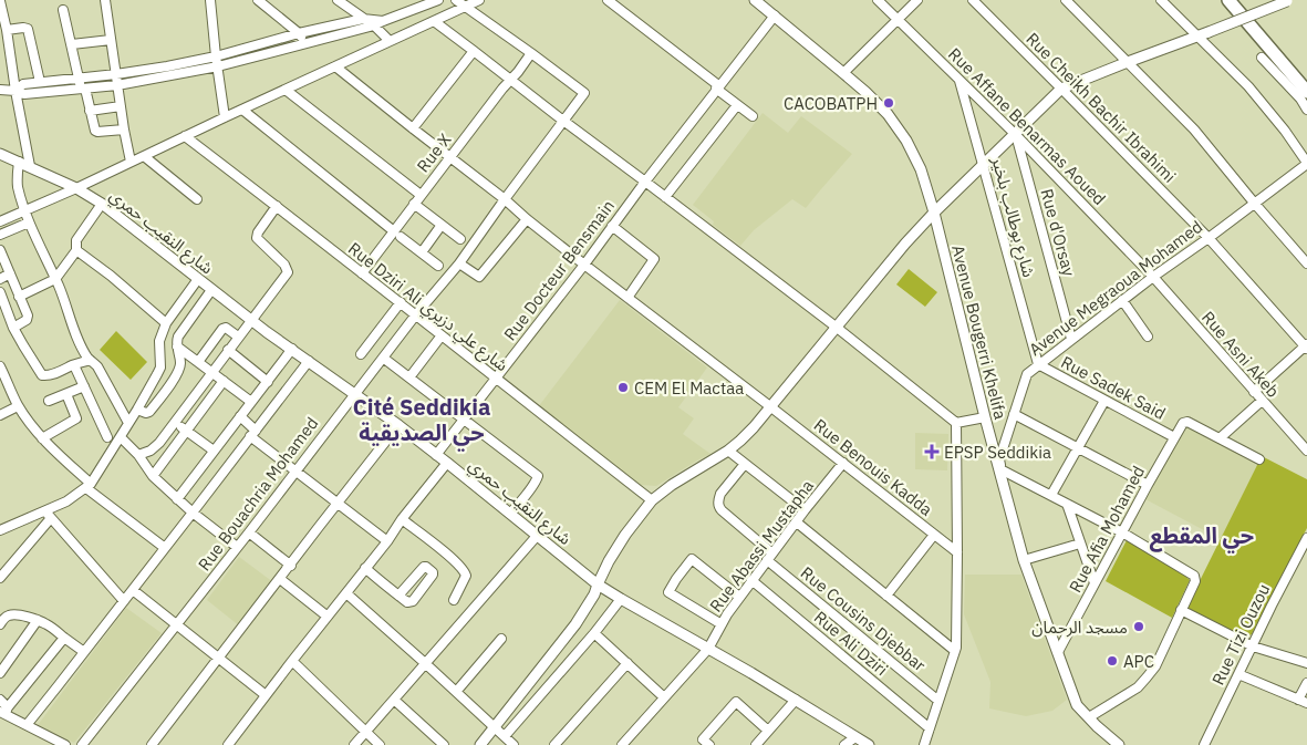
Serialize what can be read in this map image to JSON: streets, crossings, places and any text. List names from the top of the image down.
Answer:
{
  "streets": {
    "main road": ["شارع النقيب حمري", "Avenue Bougerri Khelifa"],
    "street": [
      "Rue Cheikh Bachir Ibrahimi",
      "Rue Affane Benarmas Aoued",
      "Rue X",
      "شارع بوطالب بلخير",
      "Rue d'Orsay",
      "Rue Docteur Bensmain",
      "Avenue Megraoua Mohamed",
      "Rue Dziri Ali شارع علي دزيري",
      "Rue Asni Akeb",
      "Rue Sadek Said",
      "Rue Benouis Kadda",
      "Rue Bouachria Mohamed",
      "Rue Afia Mohamed",
      "Rue Abassi Mustapha",
      "Rue Cousins Djebbar",
      "Rue Tizi Ouzou",
      "Rue Ali Dziri"
    ]
  },
  "crossings": [
    ["Rue Cheikh Bachir Ibrahimi", "Avenue Megraoua Mohamed"],
    ["Rue Affane Benarmas Aoued", "شارع بوطالب بلخير"],
    ["Rue Affane Benarmas Aoued", "Rue d'Orsay"],
    ["Rue Affane Benarmas Aoued", "Avenue Megraoua Mohamed"],
    ["Rue Affane Benarmas Aoued", "Rue Asni Akeb"],
    ["Rue X", "Rue Dziri Ali شارع علي دزيري"],
    ["Rue X", "Rue Benouis Kadda"],
    ["Rue X", "Rue Bouachria Mohamed"],
    ["شارع بوطالب بلخير", "Avenue Megraoua Mohamed"],
    ["شارع بوطالب بلخير", "Rue Sadek Said"],
    ["شارع النقيب حمري", "Rue Docteur Bensmain"],
    ["شارع النقيب حمري", "Rue Bouachria Mohamed"],
    ["شارع النقيب حمري", "Rue Abassi Mustapha"],
    ["Rue d'Orsay", "Avenue Megraoua Mohamed"],
    ["Rue Docteur Bensmain", "Rue Dziri Ali شارع علي دزيري"],
    ["Rue Docteur Bensmain", "Avenue Bougerri Khelifa"],
    ["Rue Docteur Bensmain", "Rue Benouis Kadda"],
    ["Avenue Megraoua Mohamed", "Avenue Bougerri Khelifa"],
    ["Avenue Megraoua Mohamed", "Rue Asni Akeb"],
    ["Avenue Megraoua Mohamed", "Rue Sadek Said"],
    ["Rue Dziri Ali شارع علي دزيري", "Rue Bouachria Mohamed"],
    ["Avenue Bougerri Khelifa", "Rue Afia Mohamed"],
    ["Rue Sadek Said", "Rue Afia Mohamed"],
    ["Rue Benouis Kadda", "Rue Bouachria Mohamed"],
    ["Rue Benouis Kadda", "Rue Abassi Mustapha"],
    ["Rue Abassi Mustapha", "Rue Cousins Djebbar"],
    ["Rue Abassi Mustapha", "Rue Ali Dziri"]
  ],
  "districts": ["Cité Seddikia حي الصديقية", "حي المقطع"],
  "places": {
    "other": [
      "CACOBATPH",
      "CEM El Mactaa",
      "مسجد الرحمان",
      "APC"
    ],
    "health": ["EPSP Seddikia"]
  }
}
